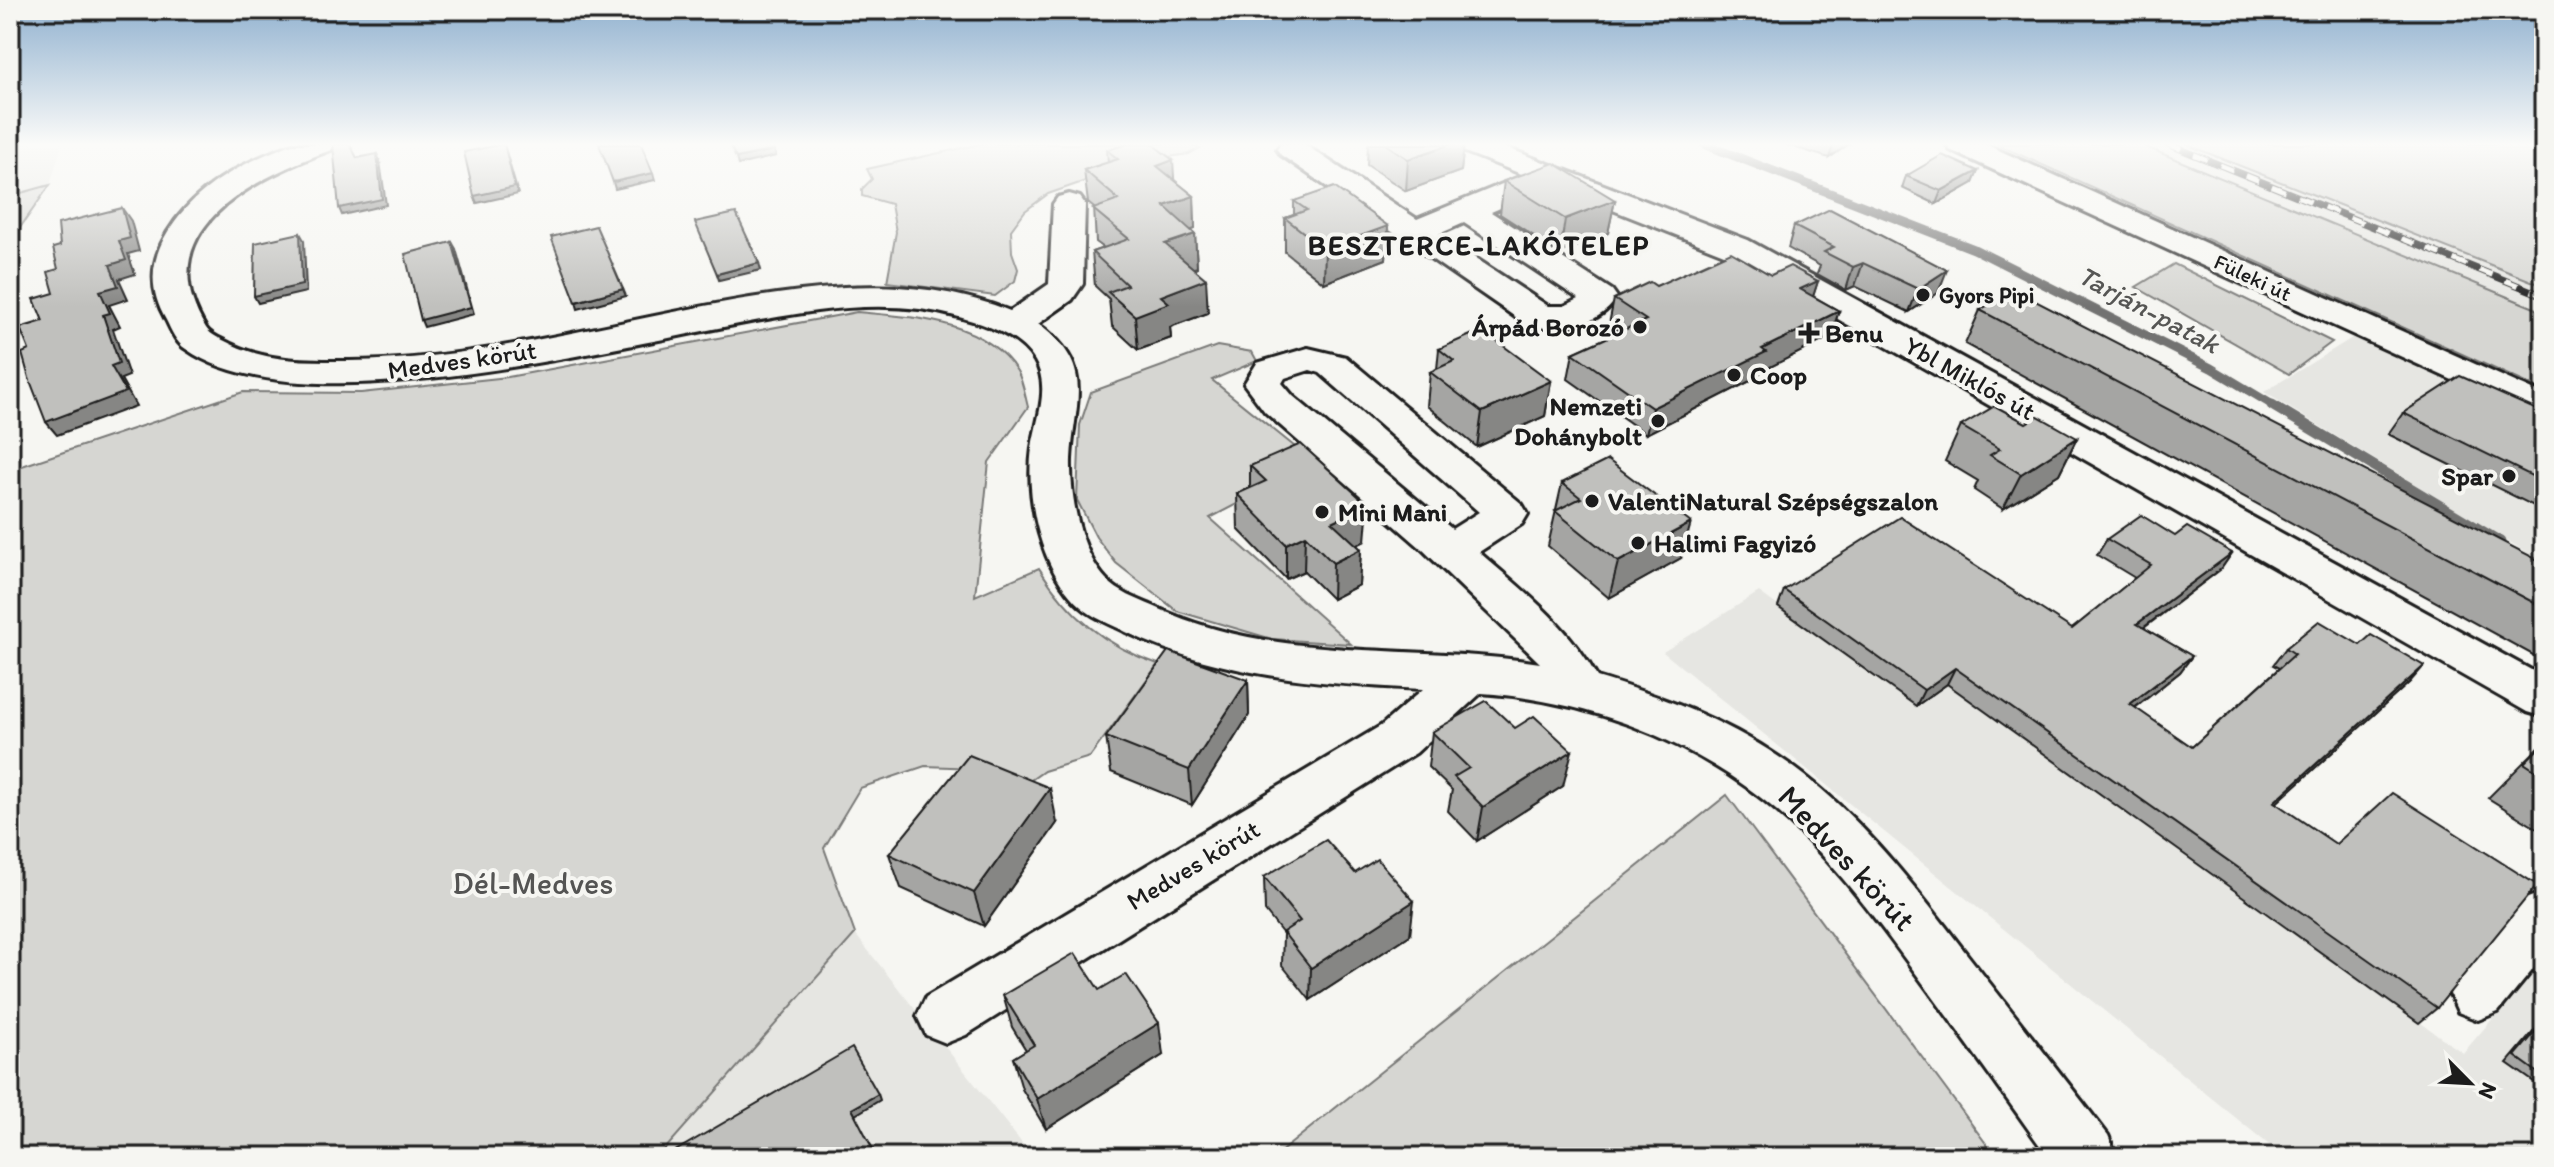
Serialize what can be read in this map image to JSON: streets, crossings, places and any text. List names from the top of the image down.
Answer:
{
  "streets": {
    "street": ["Füleki út", "Medves körút", "Ybl Miklós út"]
  },
  "districts": ["BESZTERCE-LAKÓTELEP"],
  "water": ["Tarján-patak"],
  "parks": ["Dél-Medves"],
  "places": {
    "other": [
      "Gyors Pipi",
      "Árpád Borozó",
      "Coop",
      "Nemzeti Dohánybolt",
      "Spar",
      "ValentiNatural Szépségszalon",
      "Mini Mani",
      "Halimi Fagyizó"
    ],
    "health": ["Benu"]
  },
  "north": "bottom right"
}
